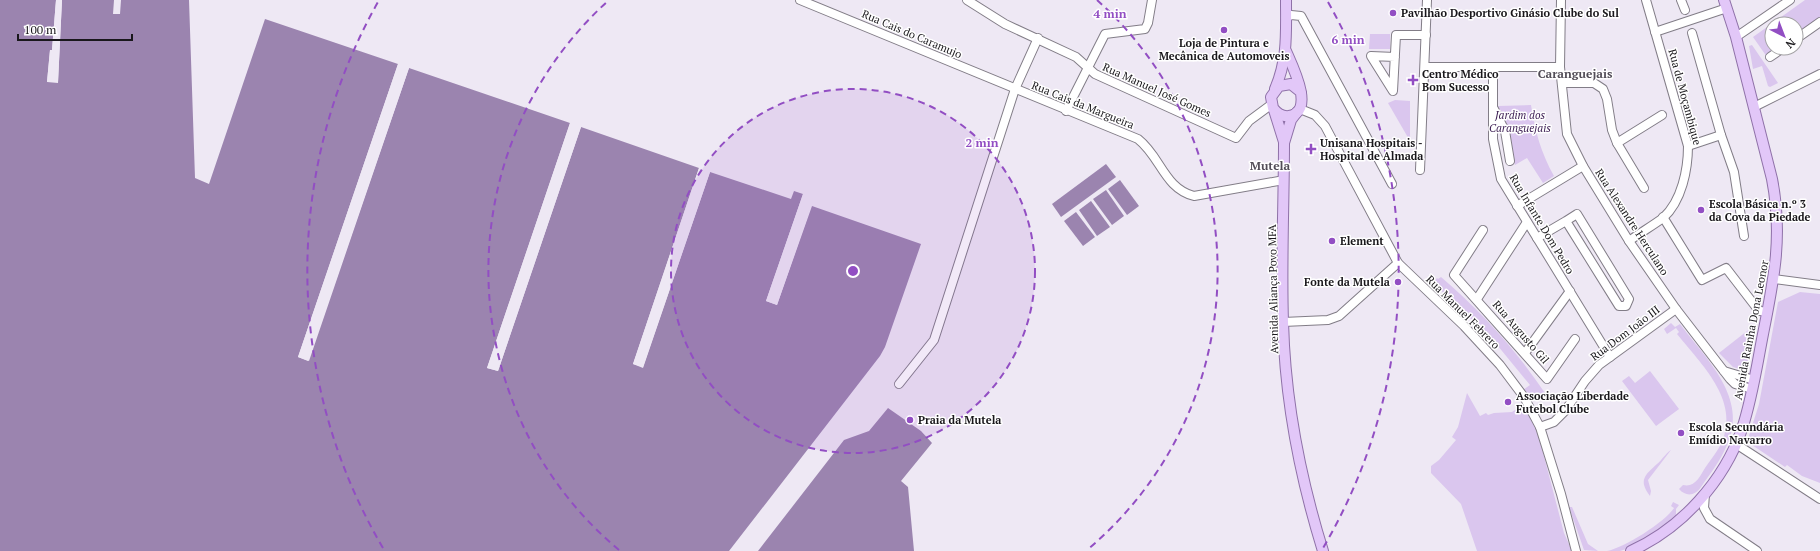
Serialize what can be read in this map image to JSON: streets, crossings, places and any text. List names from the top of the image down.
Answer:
{
  "streets": {
    "main road": ["Avenida Aliança Povo MFA", "Avenida Rainha Dona Leonor"],
    "street": [
      "Rua Cais do Caramujo",
      "Rua Manuel José Gomes",
      "Rua de Moçambique",
      "Rua Cais da Margueira",
      "Rua Alexandre Herculano",
      "Rua Infante Dom Pedro",
      "Rua Manuel Febrero",
      "Rua Augusto Gil",
      "Rua Dom João III"
    ]
  },
  "crossings": [
    ["Rua Cais do Caramujo", "Rua Cais da Margueira"],
    ["Rua Manuel José Gomes", "Avenida Aliança Povo MFA"],
    ["Rua Manuel José Gomes", "Rua Manuel Febrero"],
    ["Rua de Moçambique", "Rua Alexandre Herculano"],
    ["Rua Cais da Margueira", "Avenida Aliança Povo MFA"],
    ["Rua Alexandre Herculano", "Avenida Rainha Dona Leonor"],
    ["Rua Alexandre Herculano", "Rua Dom João III"],
    ["Rua Infante Dom Pedro", "Rua Augusto Gil"],
    ["Rua Infante Dom Pedro", "Rua Dom João III"],
    ["Avenida Aliança Povo MFA", "Rua Manuel Febrero"],
    ["Rua Manuel Febrero", "Rua Dom João III"]
  ],
  "districts": ["Caranguejais", "Mutela"],
  "parks": ["Jardim dos Caranguejais"],
  "places": {
    "other": [
      "Pavilhão Desportivo Ginásio Clube do Sul",
      "Loja de Pintura e Mecânica de Automoveis",
      "Escola Básica n.º 3 da Cova da Piedade",
      "Element",
      "Fonte da Mutela",
      "Associação Liberdade Futebol Clube",
      "Praia da Mutela",
      "Escola Secundária Emídio Navarro"
    ],
    "health": ["Centro Médico Bom Sucesso", "Unisana Hospitais - Hospital de Almada"]
  },
  "scale_bar": "100 m",
  "north": "bottom right",
  "rings": ["4 min", "6 min", "2 min"]
}
